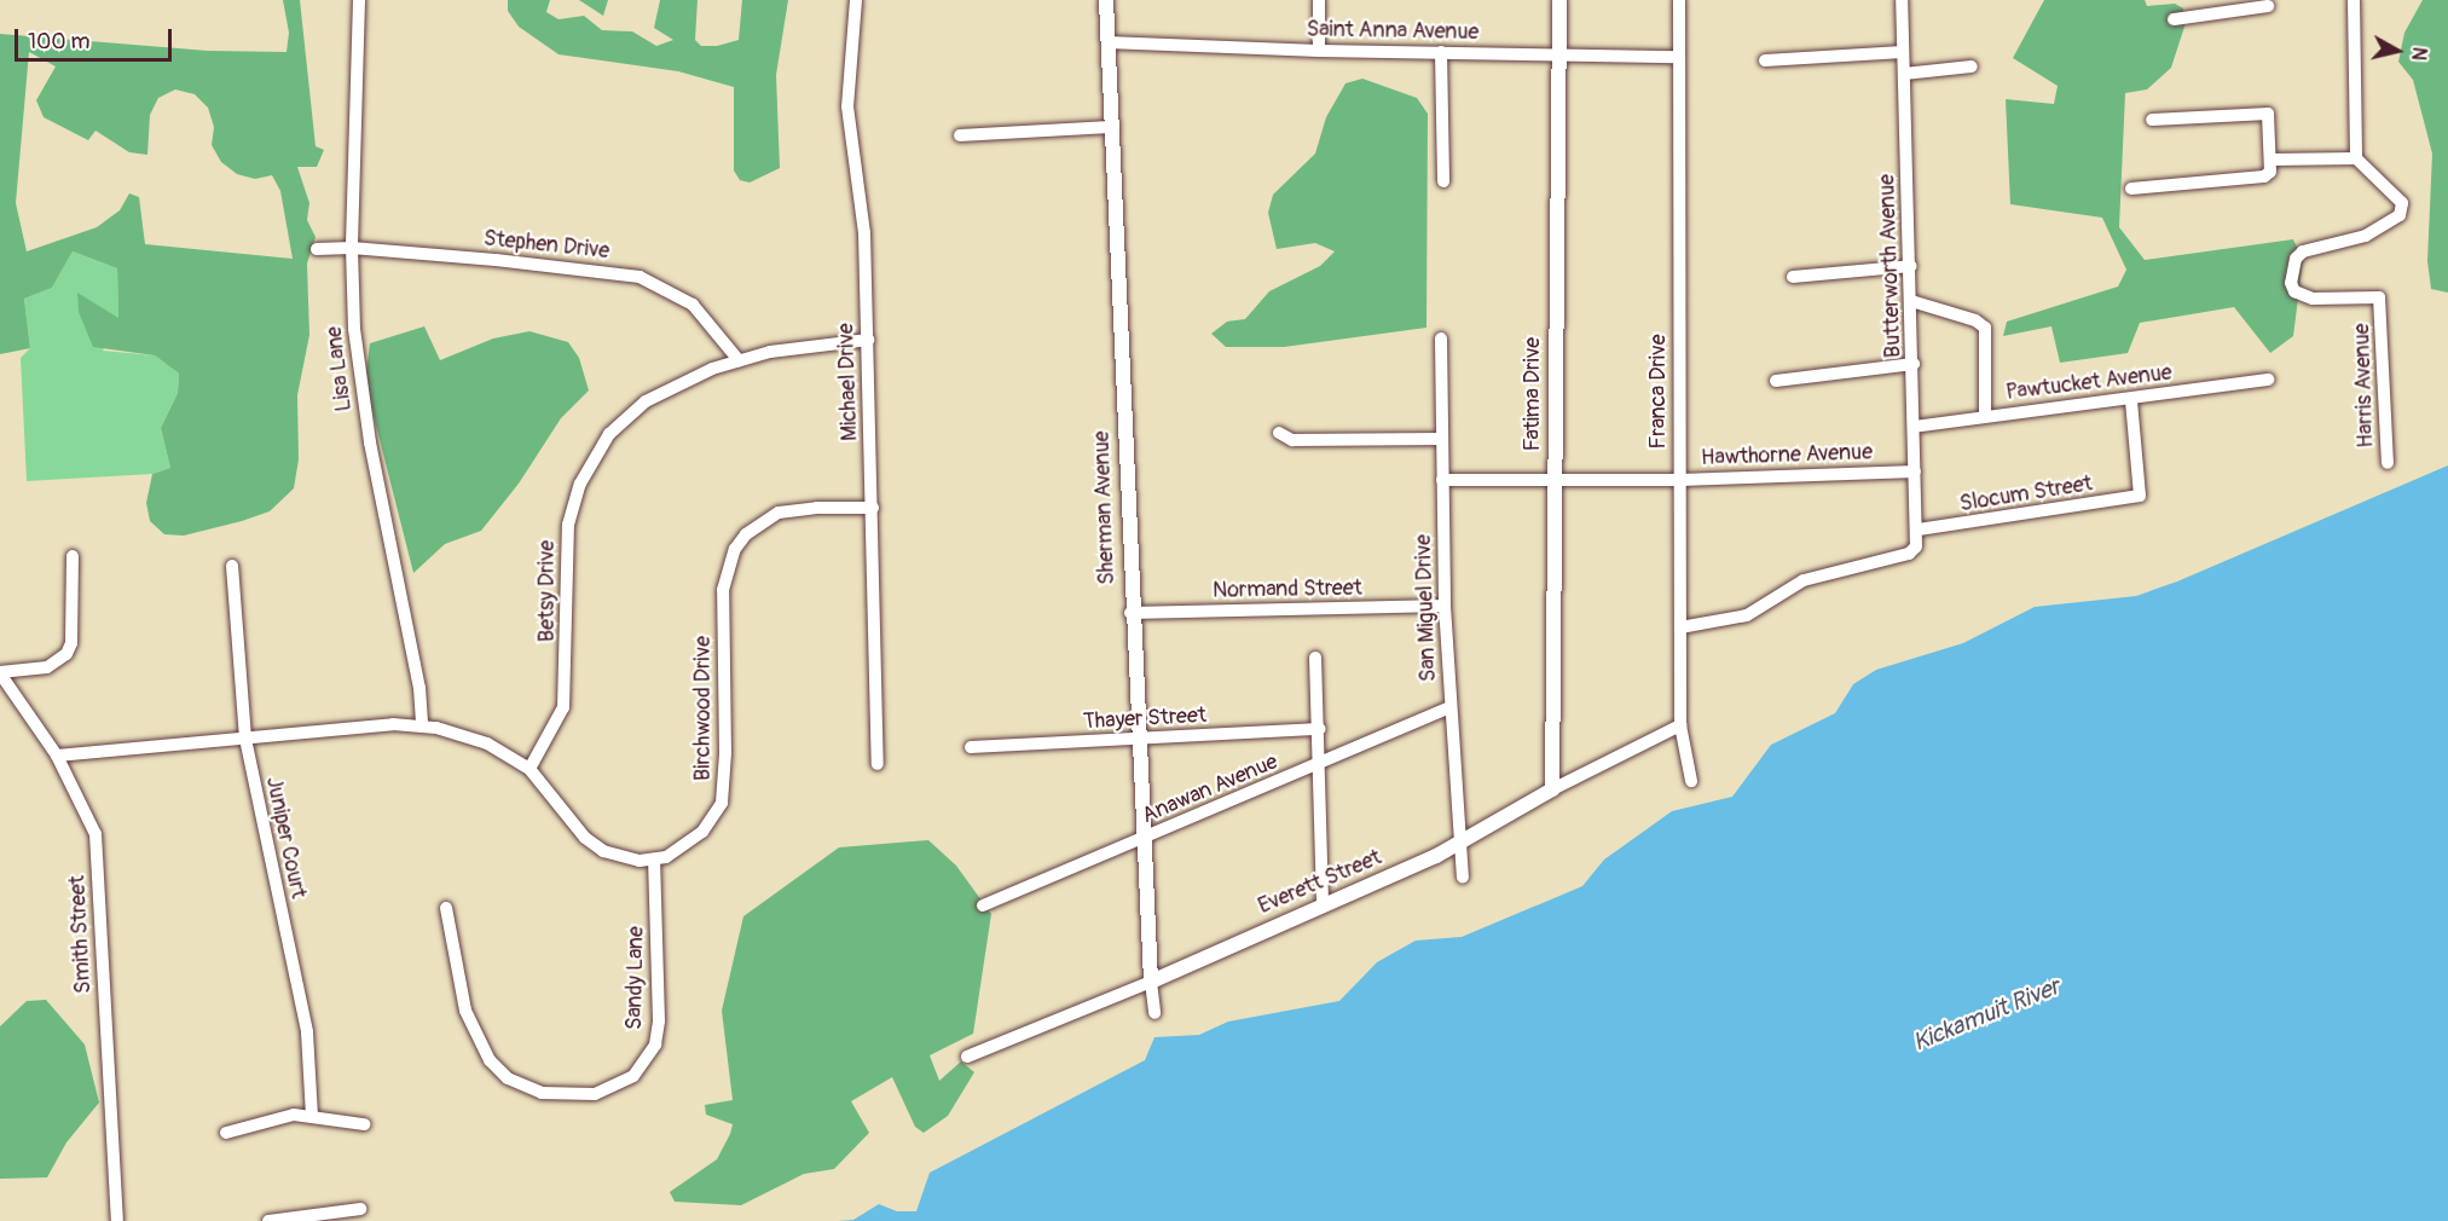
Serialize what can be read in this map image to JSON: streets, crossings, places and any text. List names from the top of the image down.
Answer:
{
  "streets": {
    "street": [
      "Saint Anna Avenue",
      "Stephen Drive",
      "Butterworth Avenue",
      "Lisa Lane",
      "Michael Drive",
      "Pawtucket Avenue",
      "Harris Avenue",
      "Franca Drive",
      "Fatima Drive",
      "Hawthorne Avenue",
      "Slocum Street",
      "Sherman Avenue",
      "Normand Street",
      "Betsy Drive",
      "San Miguel Drive",
      "Birchwood Drive",
      "Thayer Street",
      "Anawan Avenue",
      "Juniper Court",
      "Everett Street",
      "Smith Street",
      "Sandy Lane"
    ]
  },
  "crossings": [
    ["Saint Anna Avenue", "Franca Drive"],
    ["Saint Anna Avenue", "Fatima Drive"],
    ["Saint Anna Avenue", "Sherman Avenue"],
    ["Stephen Drive", "Lisa Lane"],
    ["Stephen Drive", "Betsy Drive"],
    ["Butterworth Avenue", "Pawtucket Avenue"],
    ["Butterworth Avenue", "Hawthorne Avenue"],
    ["Butterworth Avenue", "Slocum Street"],
    ["Michael Drive", "Betsy Drive"],
    ["Michael Drive", "Birchwood Drive"],
    ["Pawtucket Avenue", "Slocum Street"],
    ["Franca Drive", "Hawthorne Avenue"],
    ["Franca Drive", "Everett Street"],
    ["Fatima Drive", "Hawthorne Avenue"],
    ["Fatima Drive", "Everett Street"],
    ["Hawthorne Avenue", "San Miguel Drive"],
    ["Sherman Avenue", "Normand Street"],
    ["Sherman Avenue", "Thayer Street"],
    ["Sherman Avenue", "Anawan Avenue"],
    ["Sherman Avenue", "Everett Street"],
    ["Normand Street", "San Miguel Drive"],
    ["San Miguel Drive", "Anawan Avenue"],
    ["San Miguel Drive", "Everett Street"],
    ["Birchwood Drive", "Sandy Lane"]
  ],
  "water": ["Kickamuit River"],
  "scale_bar": "100 m",
  "north": "right"
}
